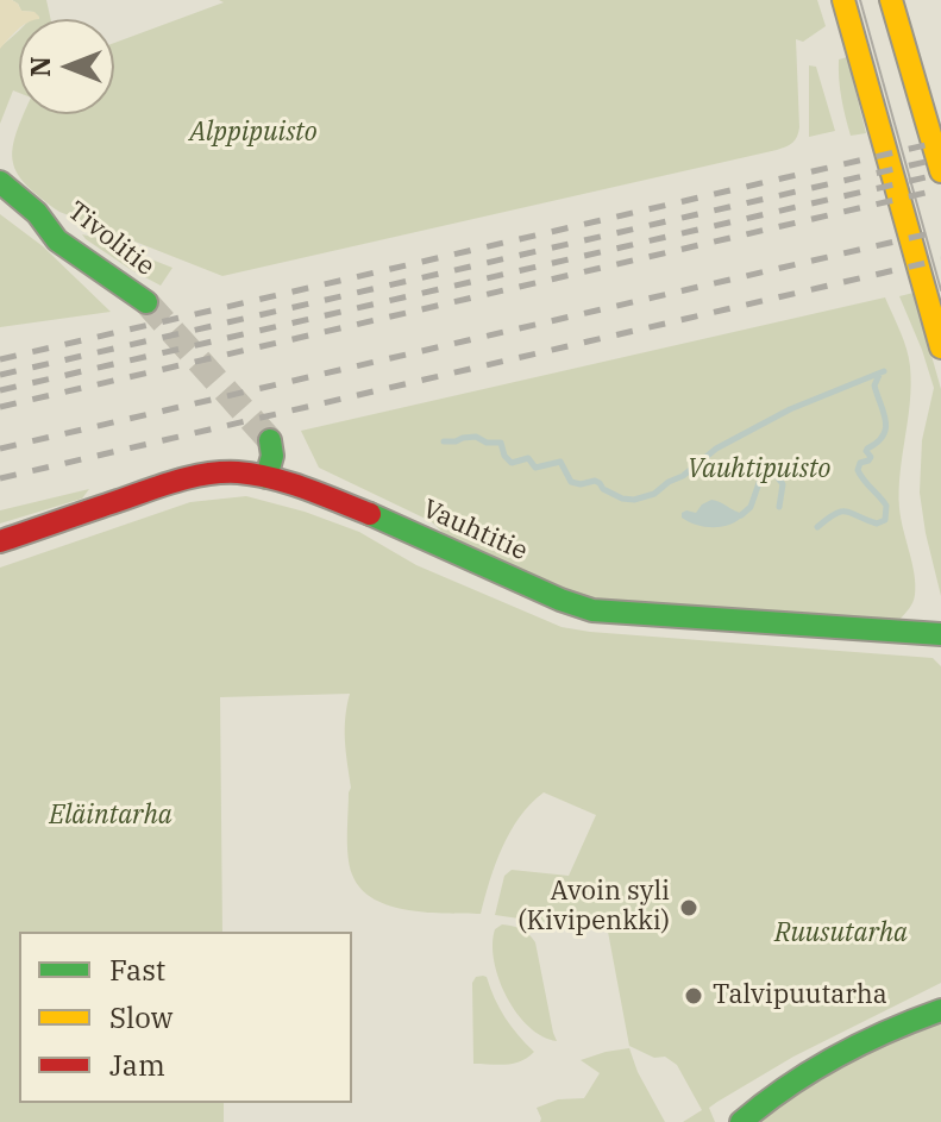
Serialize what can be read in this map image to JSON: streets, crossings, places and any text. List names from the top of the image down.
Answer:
{
  "streets": {
    "main road": ["Tivolitie", "Vauhtitie"]
  },
  "parks": [
    "Alppipuisto",
    "Vauhtipuisto",
    "Eläintarha",
    "Ruusutarha"
  ],
  "places": ["Avoin syli (Kivipenkki)", "Talvipuutarha"],
  "legend": ["Fast", "Slow", "Jam"],
  "north": "left"
}
